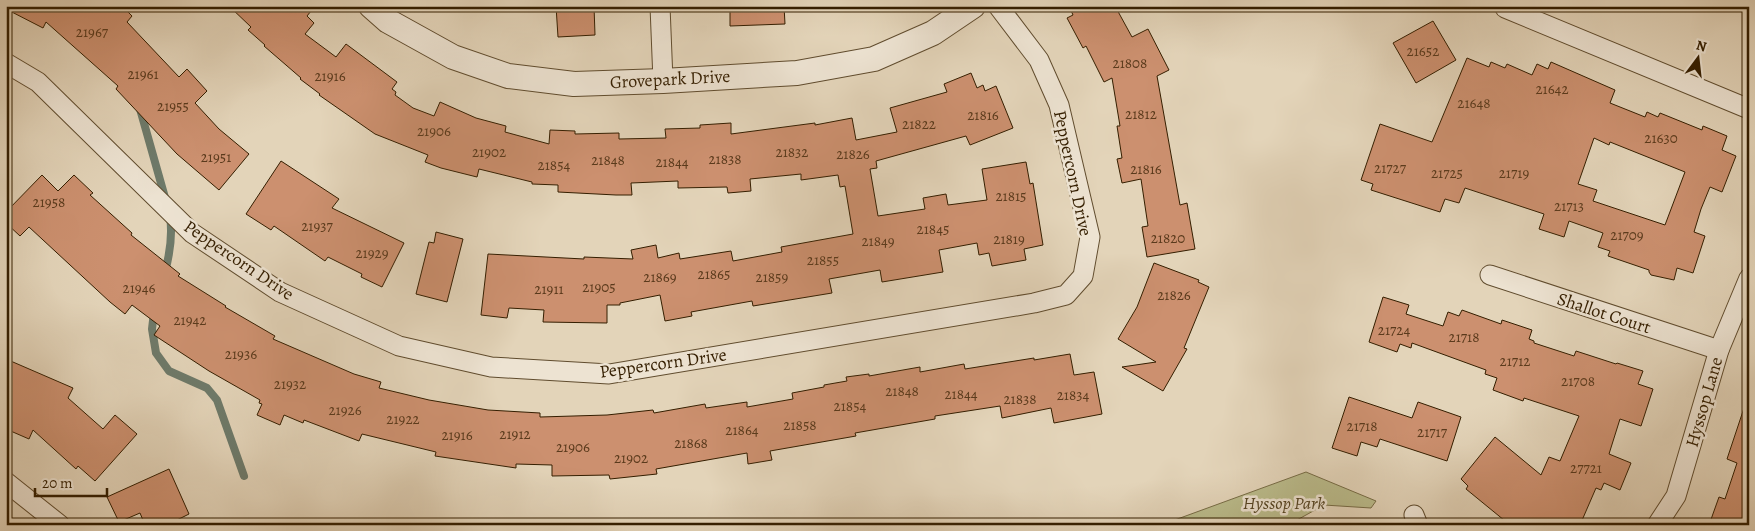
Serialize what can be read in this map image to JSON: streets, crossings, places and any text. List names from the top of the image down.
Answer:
{
  "streets": {
    "street": [
      "Grovepark Drive",
      "Peppercorn Drive",
      "Shallot Court",
      "Hyssop Lane"
    ]
  },
  "crossings": [
    ["Shallot Court", "Hyssop Lane"]
  ],
  "parks": ["Hyssop Park"],
  "house_numbers": [
    "21967",
    "21652",
    "21808",
    "21961",
    "21916",
    "21642",
    "21648",
    "21955",
    "21812",
    "21816",
    "21822",
    "21906",
    "21630",
    "21902",
    "21832",
    "21826",
    "21951",
    "21838",
    "21848",
    "21844",
    "21854",
    "21727",
    "21816",
    "21725",
    "21719",
    "21815",
    "21958",
    "21713",
    "21937",
    "21845",
    "21709",
    "21820",
    "21819",
    "21849",
    "21929",
    "21855",
    "21865",
    "21869",
    "21859",
    "21905",
    "21946",
    "21911",
    "21826",
    "21942",
    "21724",
    "21718",
    "21936",
    "21712",
    "21708",
    "21932",
    "21848",
    "21844",
    "21834",
    "21838",
    "21854",
    "21926",
    "21922",
    "21858",
    "21718",
    "21864",
    "21717",
    "21912",
    "21916",
    "21868",
    "21906",
    "21902",
    "27721"
  ],
  "scale_bar": "20 m",
  "north": "top"
}
